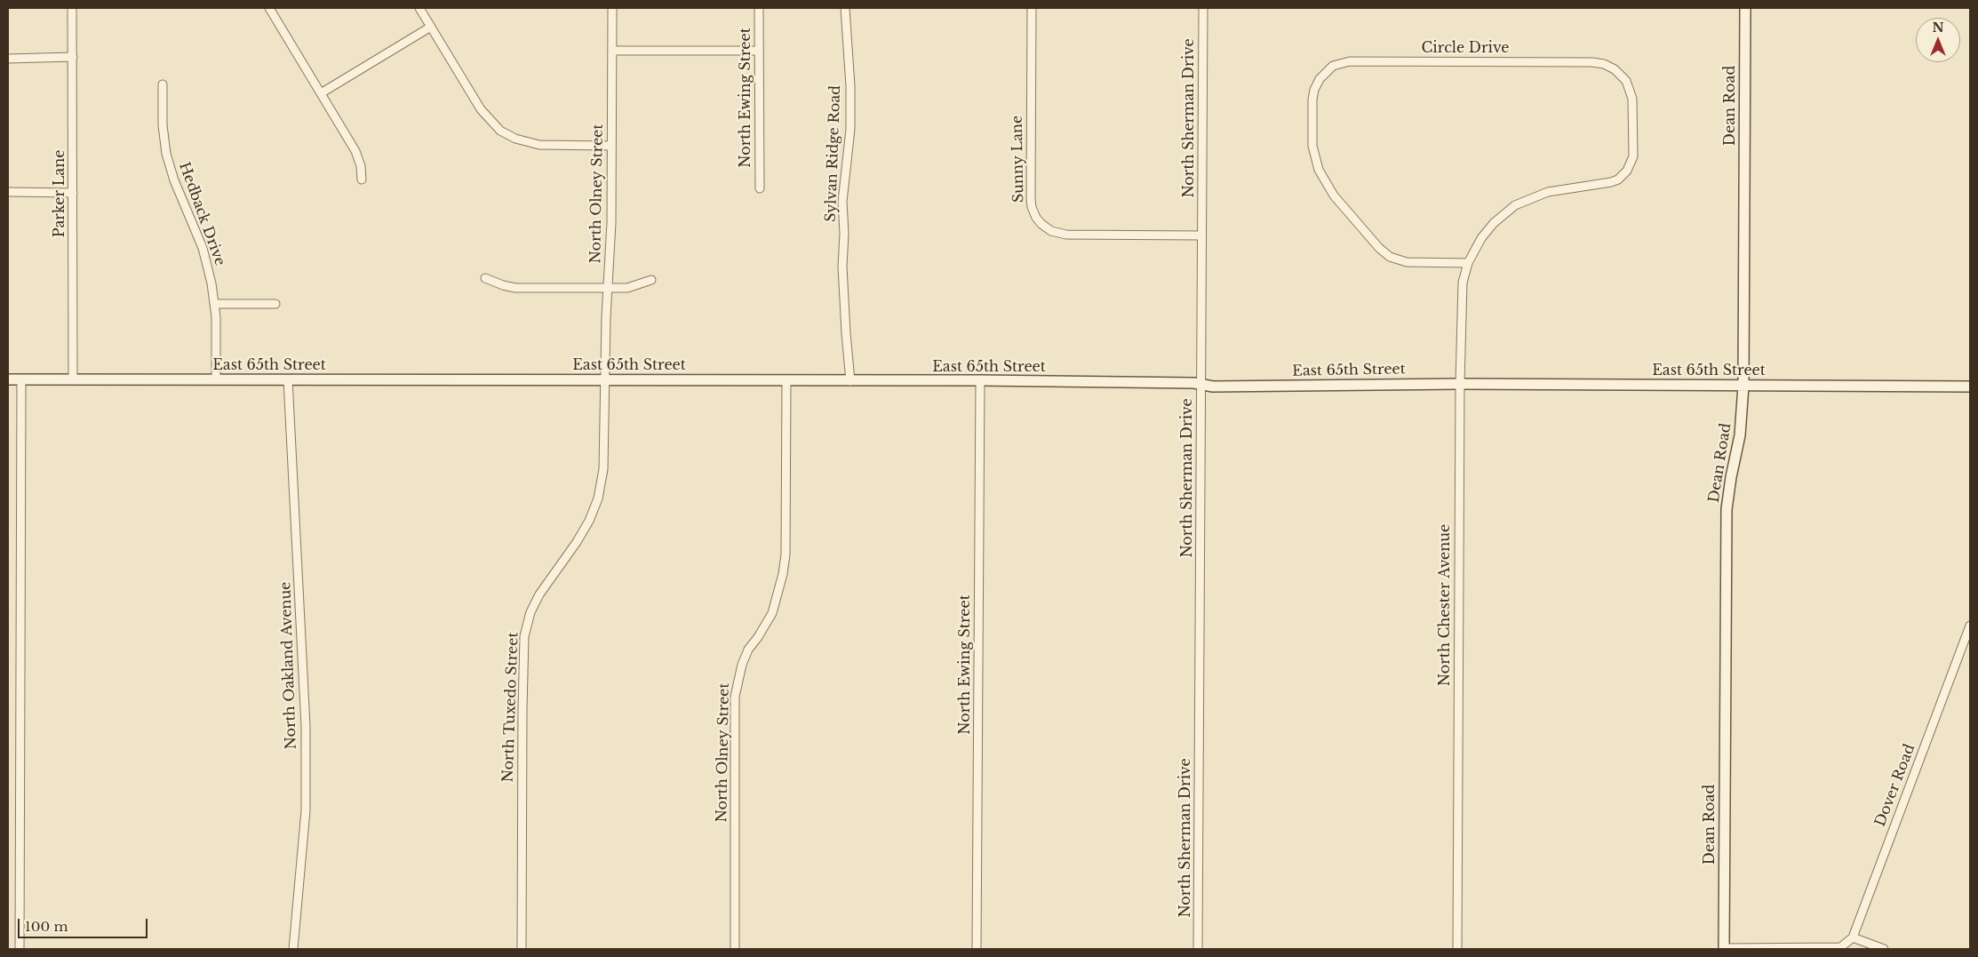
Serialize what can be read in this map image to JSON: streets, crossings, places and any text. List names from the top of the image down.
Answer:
{
  "streets": {
    "street": [
      "Circle Drive",
      "North Ewing Street",
      "Dean Road",
      "North Sherman Drive",
      "Sylvan Ridge Road",
      "Sunny Lane",
      "Parker Lane",
      "North Olney Street",
      "Hedback Drive",
      "East 65th Street",
      "North Chester Avenue",
      "North Oakland Avenue",
      "North Tuxedo Street",
      "Dover Road"
    ]
  },
  "crossings": [
    ["Circle Drive", "North Chester Avenue"],
    ["North Ewing Street", "East 65th Street"],
    ["Dean Road", "East 65th Street"],
    ["North Sherman Drive", "Sunny Lane"],
    ["North Sherman Drive", "East 65th Street"],
    ["Sylvan Ridge Road", "East 65th Street"],
    ["Parker Lane", "East 65th Street"],
    ["North Olney Street", "East 65th Street"],
    ["North Olney Street", "North Tuxedo Street"],
    ["Hedback Drive", "East 65th Street"],
    ["East 65th Street", "North Chester Avenue"],
    ["East 65th Street", "North Oakland Avenue"],
    ["East 65th Street", "North Tuxedo Street"]
  ],
  "scale_bar": "100 m",
  "north": "top"
}
